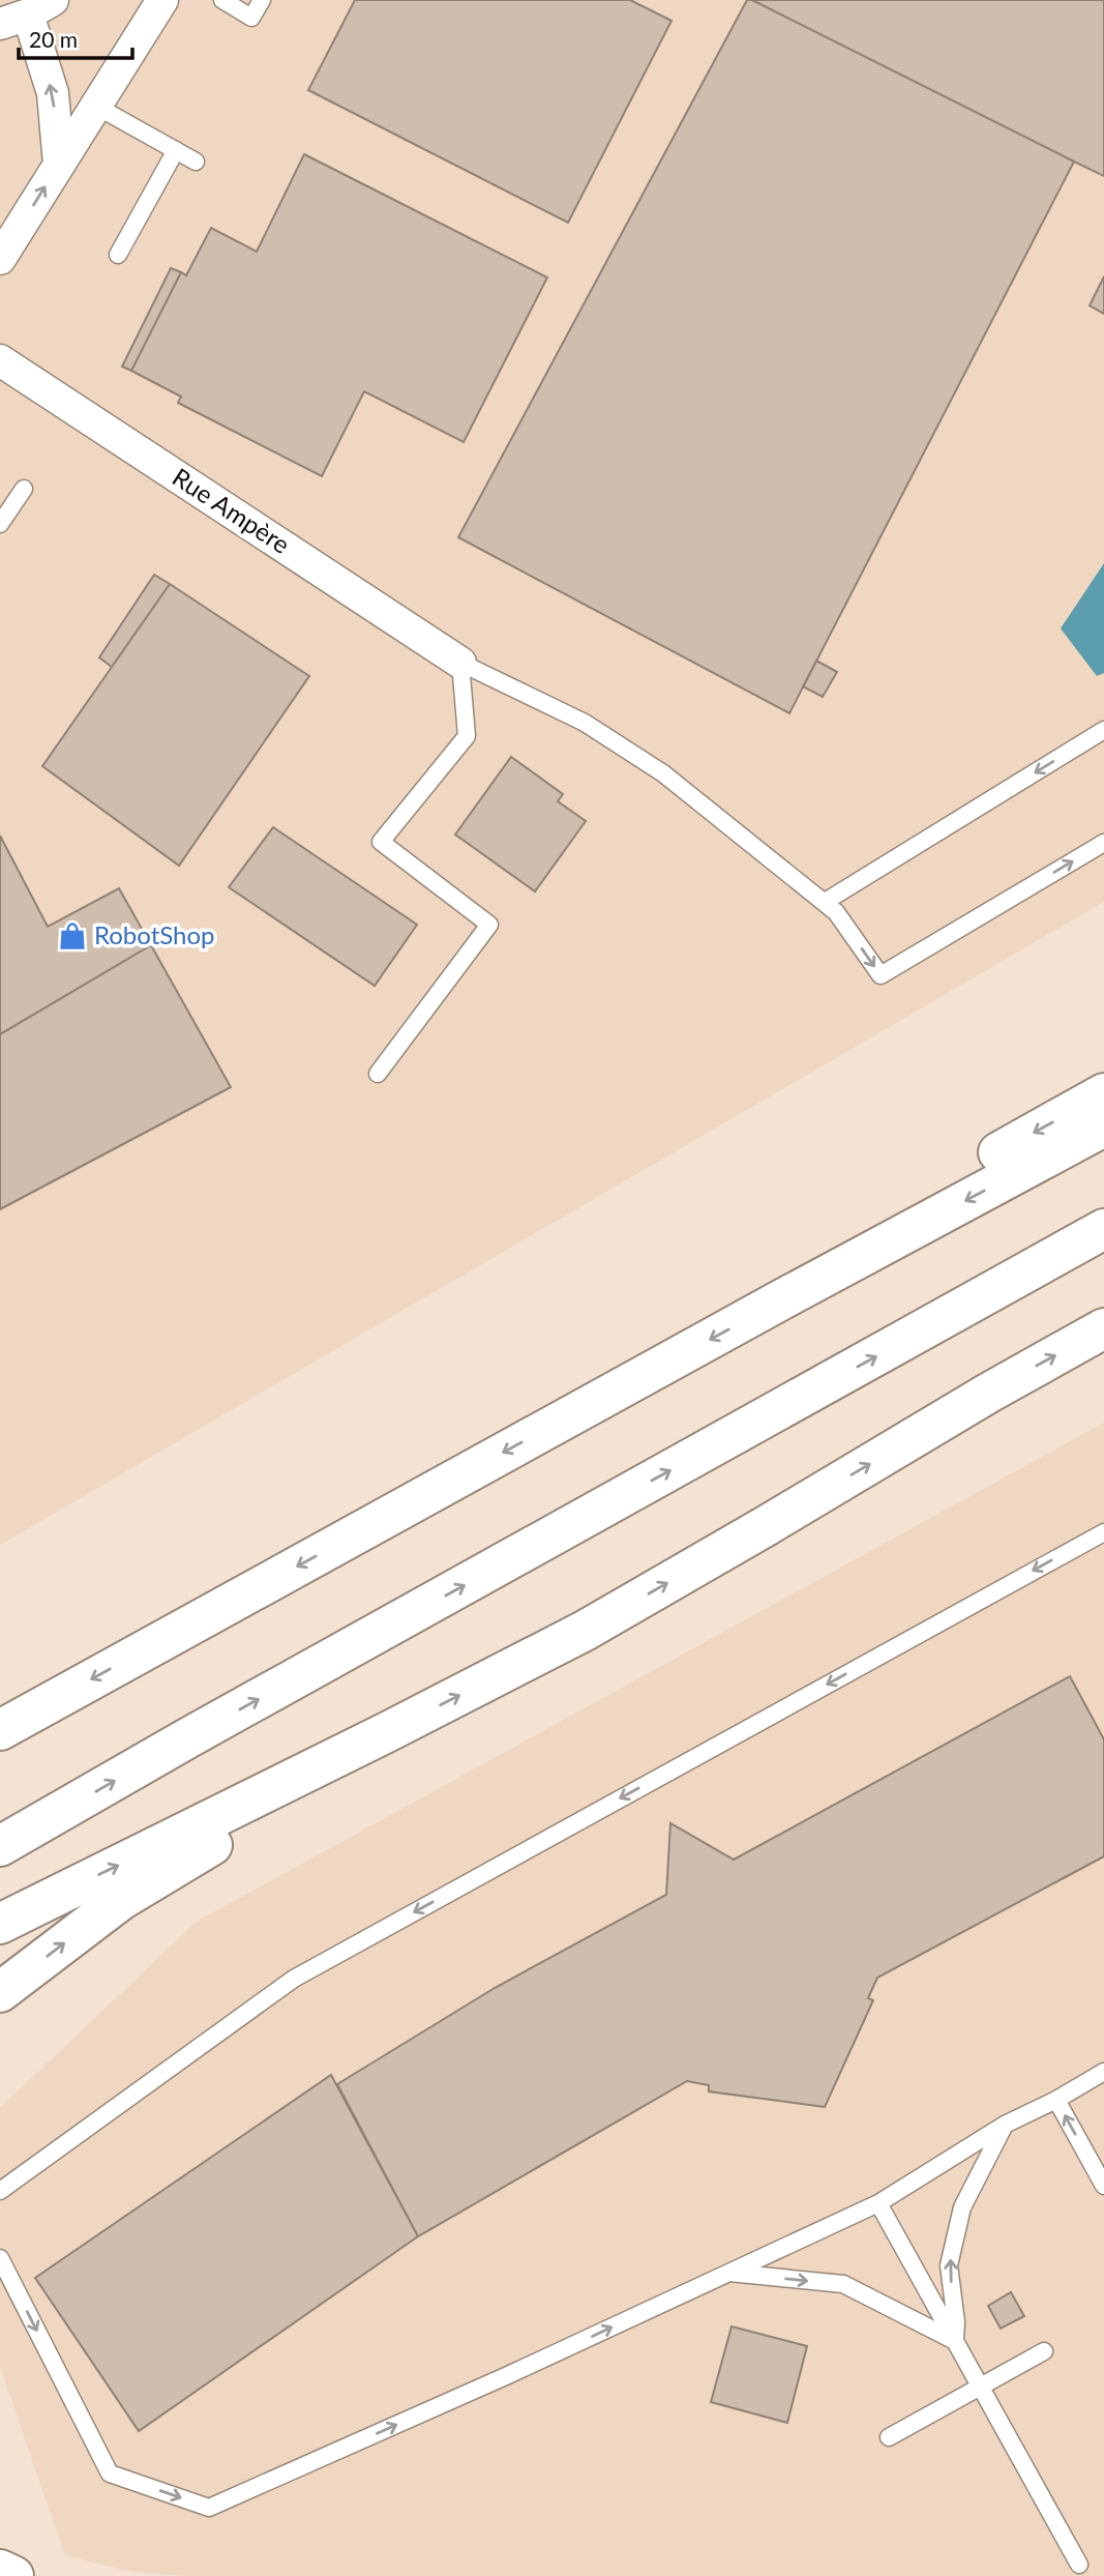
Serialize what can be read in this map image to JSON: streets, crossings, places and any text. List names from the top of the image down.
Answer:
{
  "streets": {
    "street": ["Rue Ampère"]
  },
  "places": {
    "shop": ["RobotShop"]
  },
  "scale_bar": "20 m"
}
